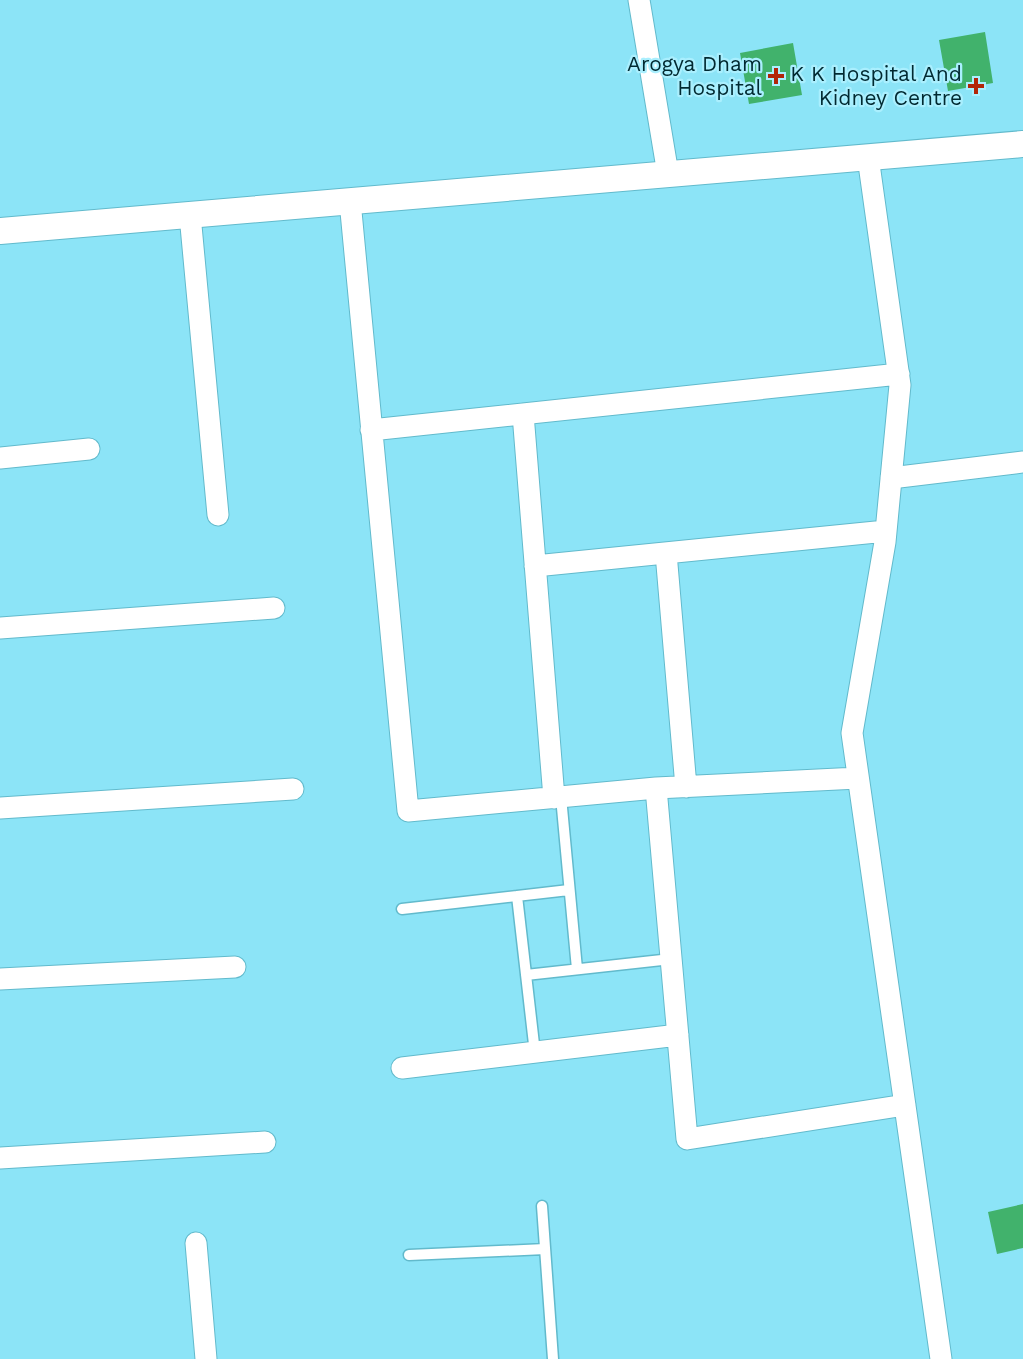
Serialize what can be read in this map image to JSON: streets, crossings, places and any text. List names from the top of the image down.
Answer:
{
  "places": {
    "health": ["Arogya Dham Hospital", "K K Hospital And Kidney Centre"]
  }
}
